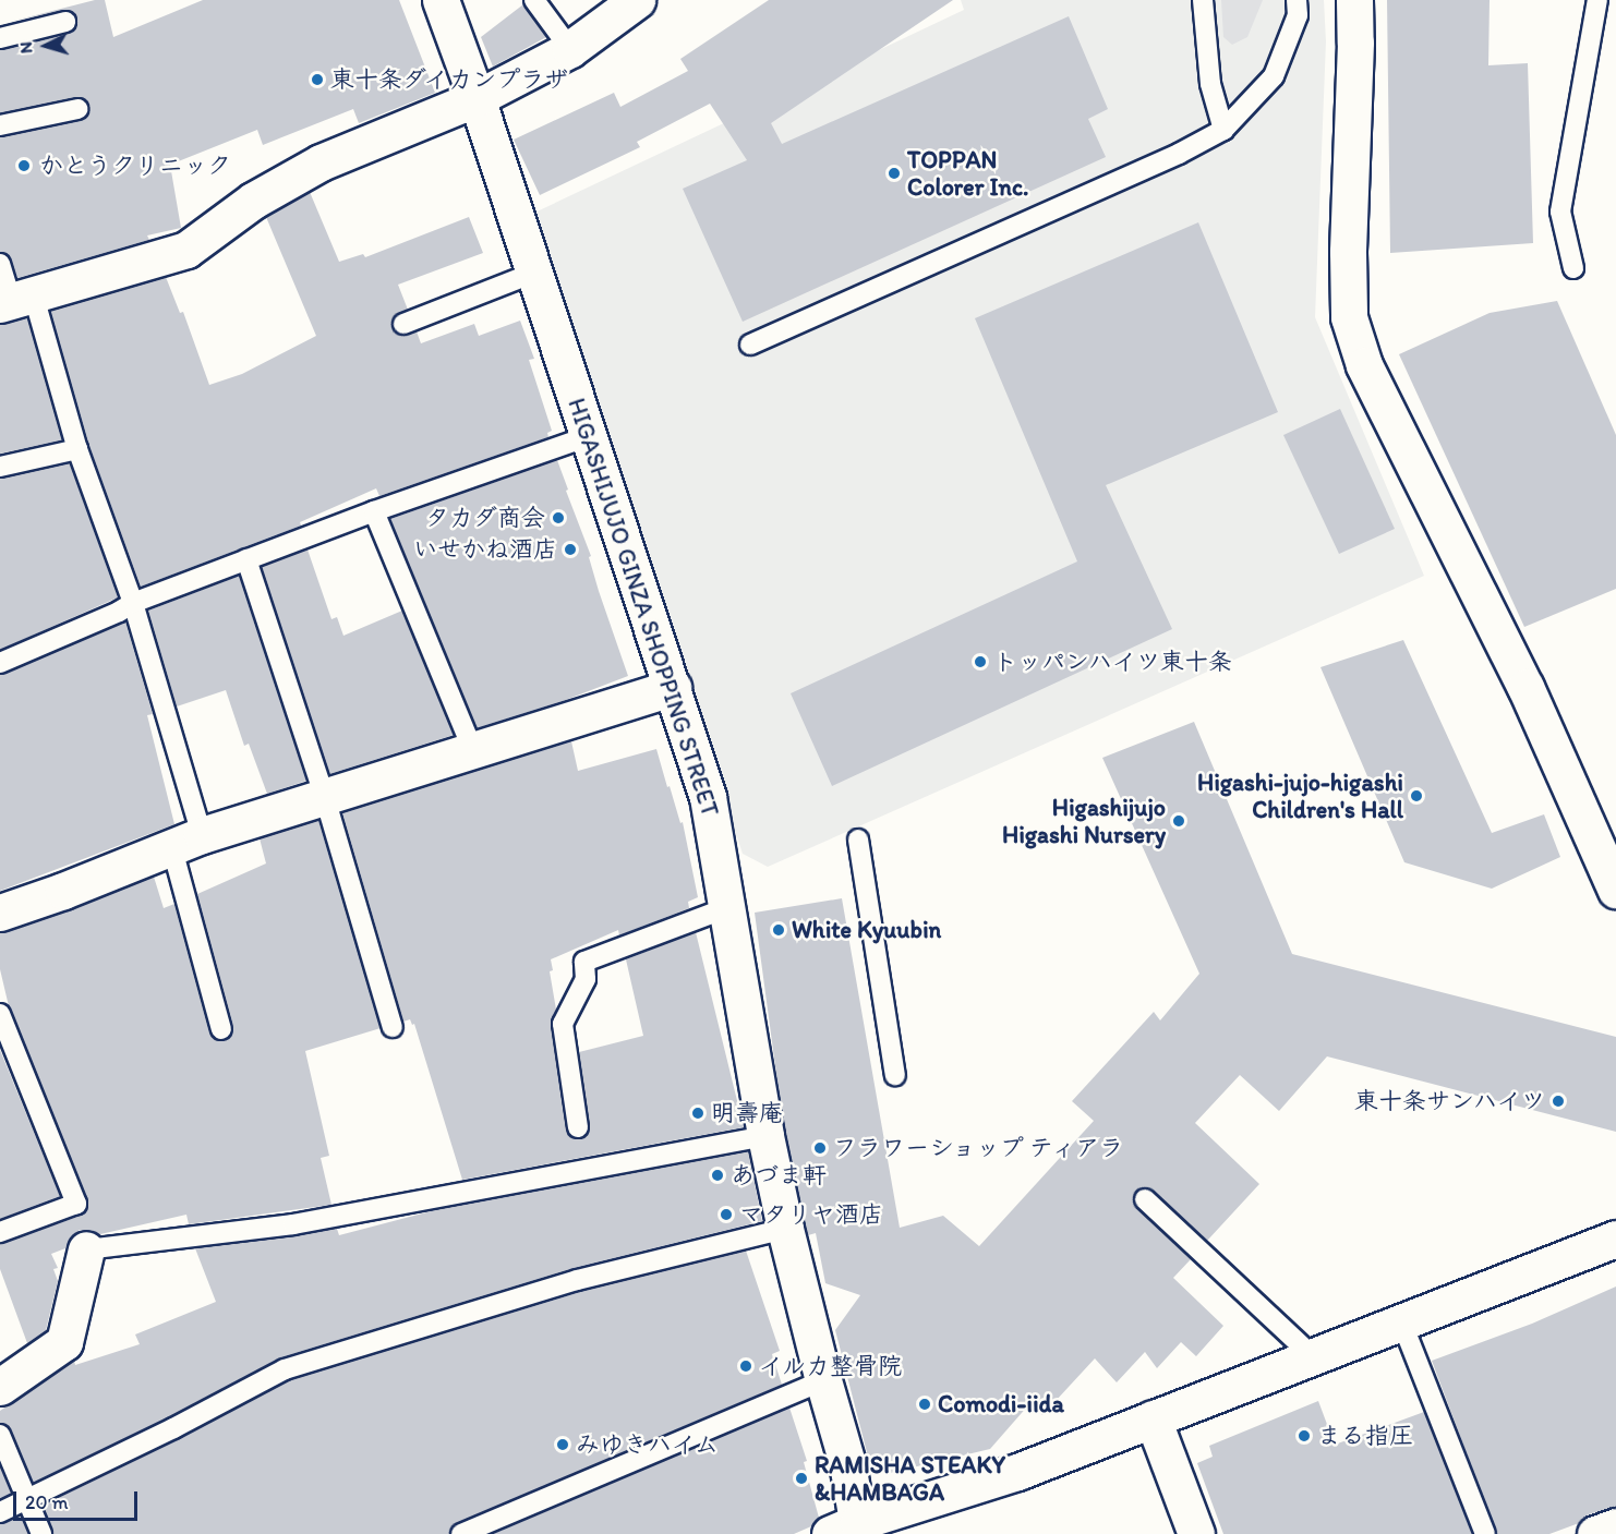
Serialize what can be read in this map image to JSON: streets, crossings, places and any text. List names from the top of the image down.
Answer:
{
  "streets": {
    "street": ["HIGASHIJUJO GINZA SHOPPING STREET"]
  },
  "places": [
    "東十条ダイカンプラザ",
    "かとうクリニック",
    "TOPPAN Colorer Inc.",
    "タカダ商会",
    "いせかね酒店",
    "トッパンハイツ東十条",
    "Higashi-jujo-higashi Children's Hall",
    "Higashijujo Higashi Nursery",
    "White Kyuubin",
    "東十条サンハイツ",
    "明壽庵",
    "フラワーショップ ティアラ",
    "あづま軒",
    "マタリヤ酒店",
    "イルカ整骨院",
    "Comodi-iida",
    "まる指圧",
    "みゆきハイム",
    "RAMISHA STEAKY &HAMBAGA"
  ],
  "scale_bar": "20 m",
  "north": "left"
}
